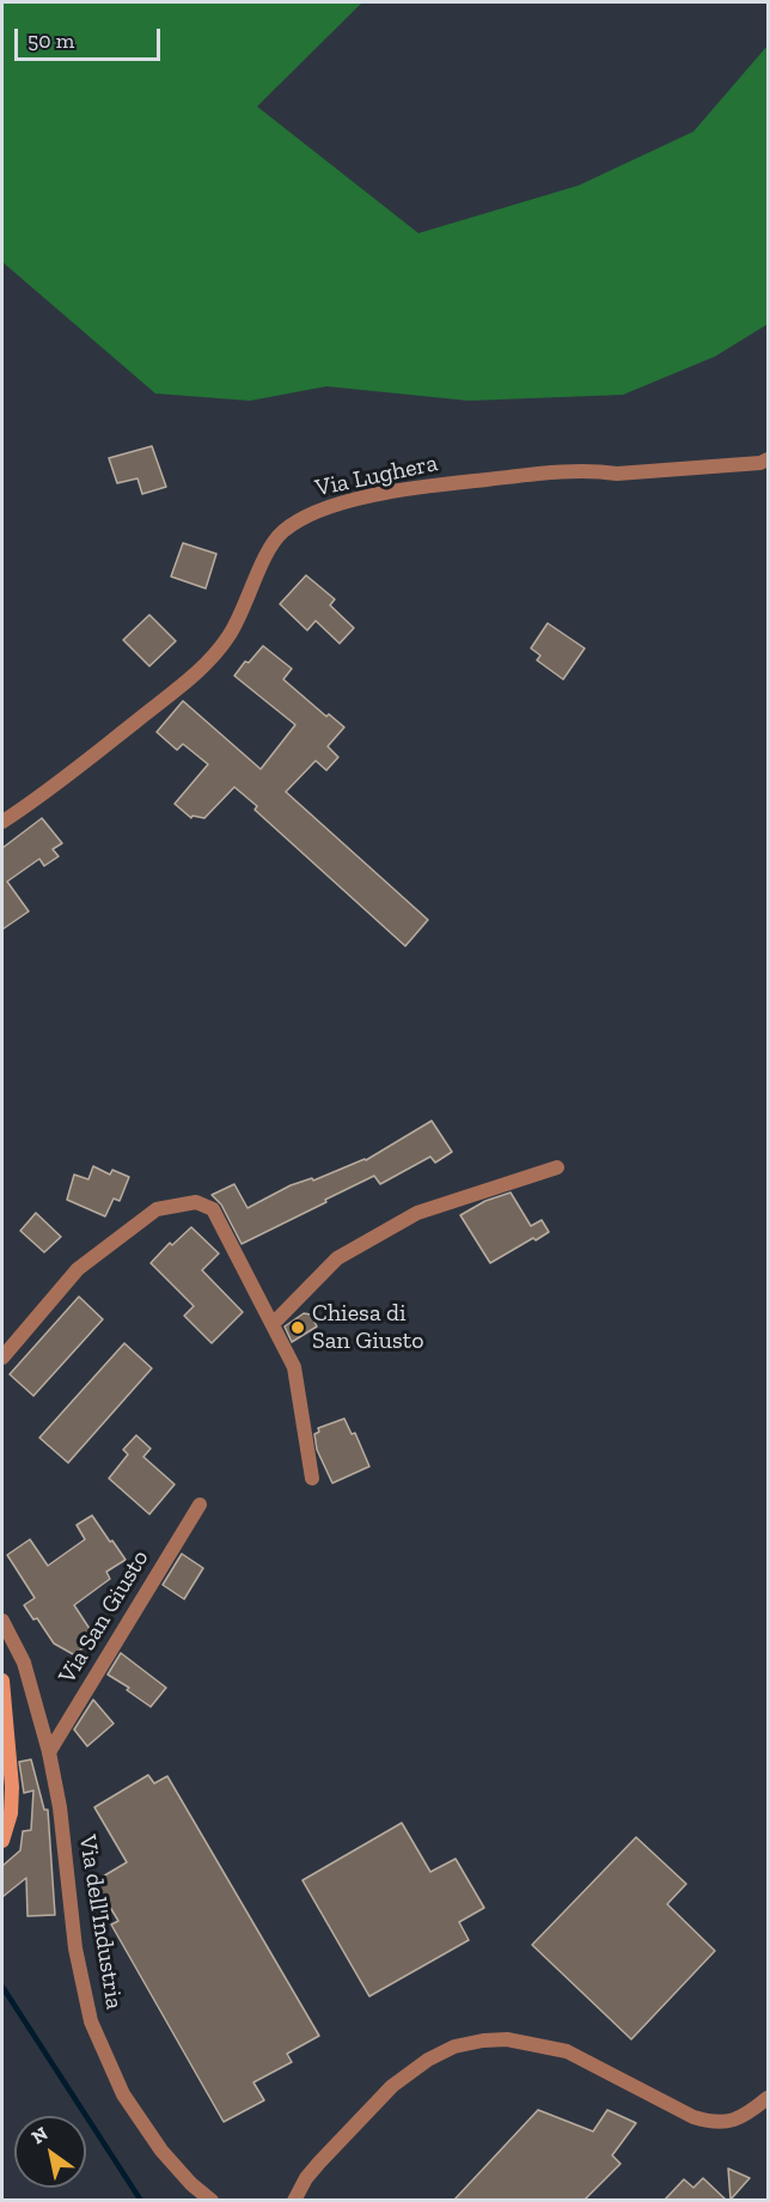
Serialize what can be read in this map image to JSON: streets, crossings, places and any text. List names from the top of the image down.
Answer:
{
  "streets": {
    "street": ["Via Lughera", "Via San Giusto", "Via dell'Industria"]
  },
  "crossings": [
    ["Via San Giusto", "Via dell'Industria"]
  ],
  "places": ["Chiesa di San Giusto"],
  "scale_bar": "50 m",
  "north": "top left"
}
